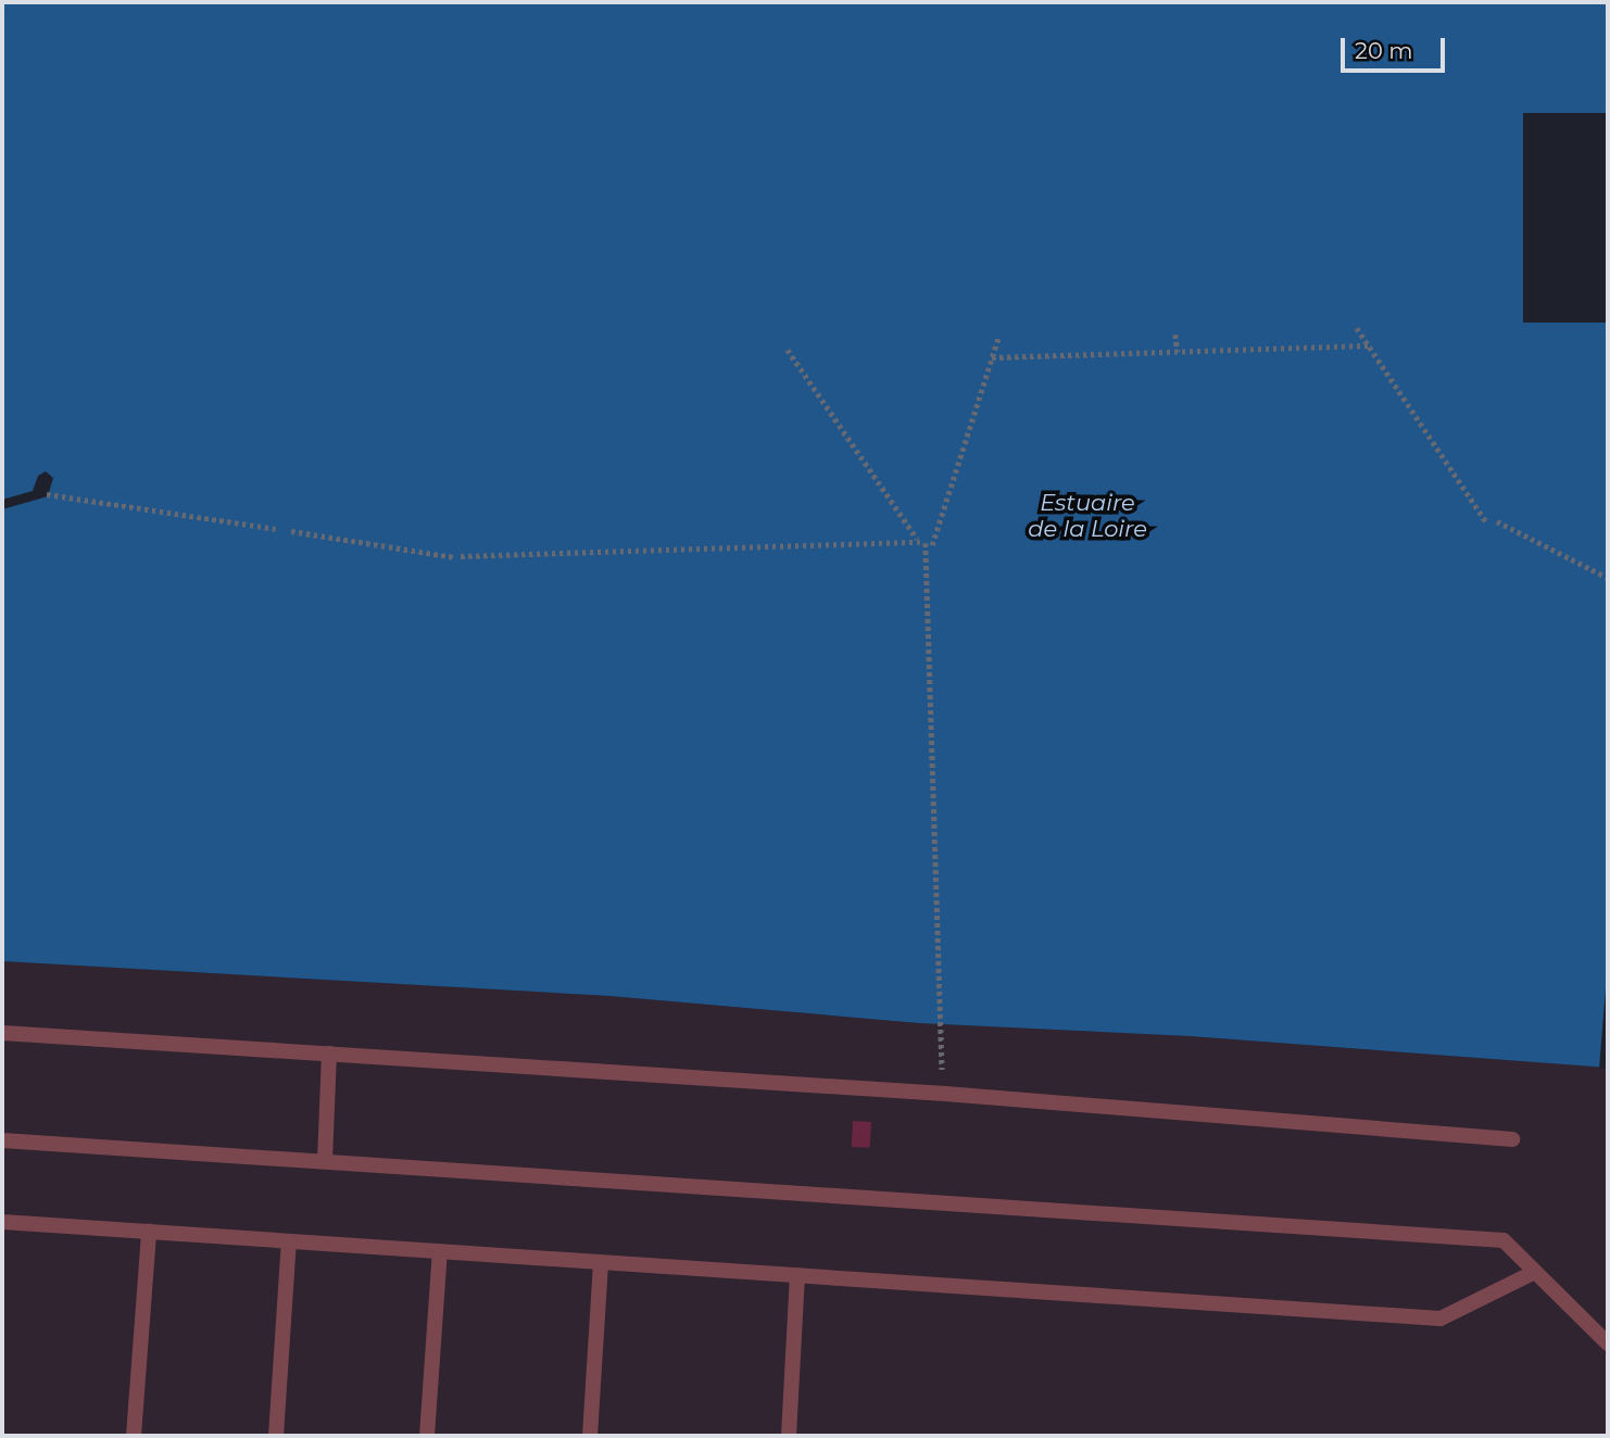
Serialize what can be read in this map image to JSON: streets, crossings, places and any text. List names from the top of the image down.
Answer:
{
  "water": ["Estuaire de la Loire"],
  "scale_bar": "20 m"
}
